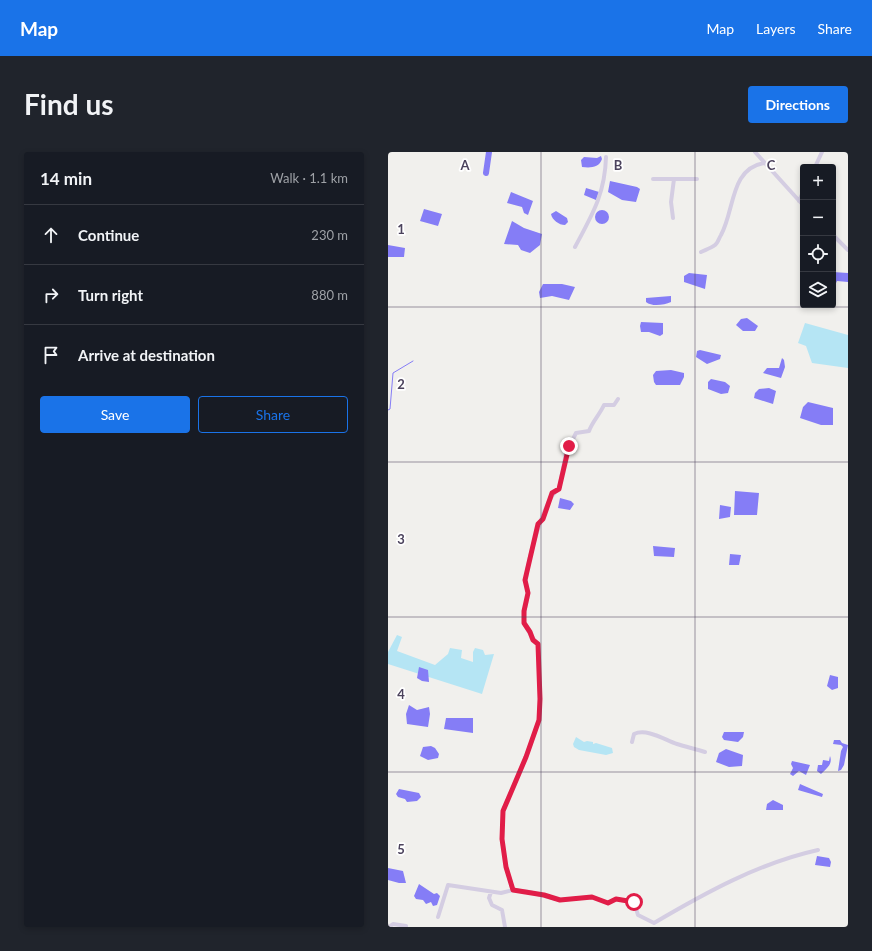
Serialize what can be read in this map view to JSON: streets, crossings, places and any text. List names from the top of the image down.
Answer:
{
  "page": {
    "header": "Map",
    "nav": ["Map", "Layers", "Share"],
    "buttons": [
      "Directions",
      ["Save", "Share"]
    ],
    "title": "Find us",
    "heading": ["14 min", "Walk · 1.1 km"],
    "map_buttons": ["+", "−"],
    "list": [
      ["Continue", "230 m"],
      ["Turn right", "880 m"],
      "Arrive at destination"
    ]
  },
  "grid": {
    "columns": ["A", "B", "C"],
    "rows": [
      "1",
      "2",
      "3",
      "4",
      "5"
    ]
  }
}
